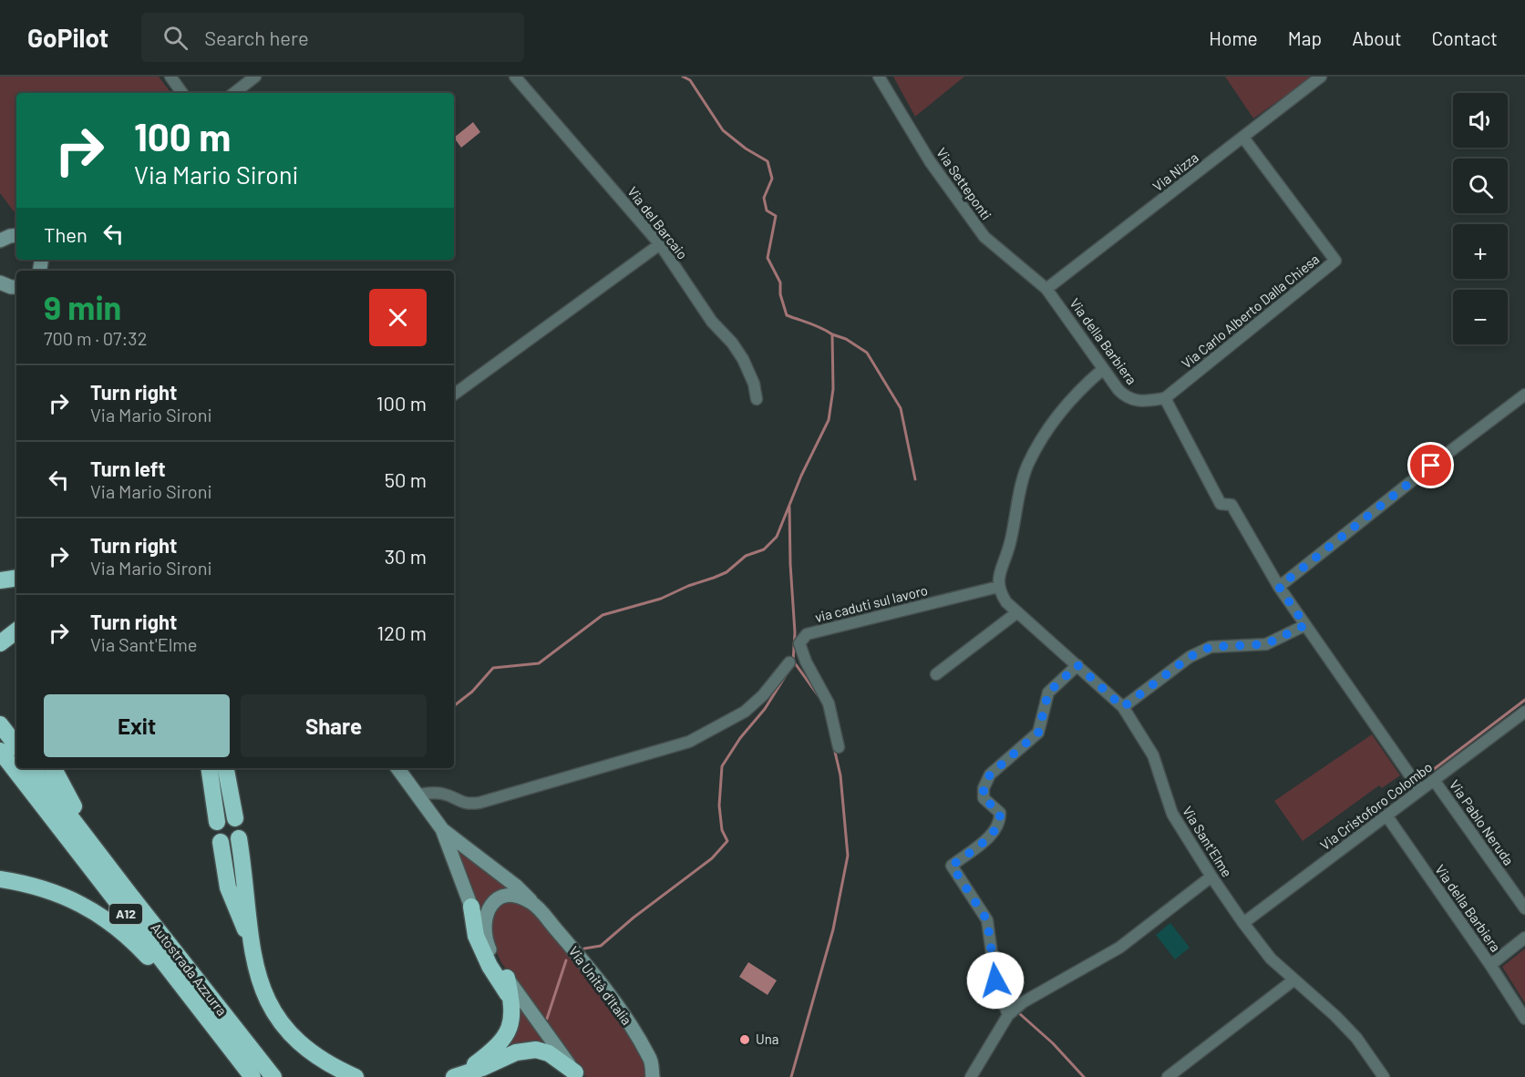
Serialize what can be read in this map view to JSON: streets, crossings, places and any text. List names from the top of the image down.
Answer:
{
  "streets": {
    "highway": ["A12", "Autostrada Azzurra"],
    "main road": ["Via Unità d'Italia"],
    "street": [
      "Via Nizza",
      "Via Setteponti",
      "Via del Barcaio",
      "Via Carlo Alberto Dalla Chiesa",
      "Via della Barbiera",
      "via caduti sul lavoro",
      "Via Cristoforo Colombo",
      "Via Pablo Neruda",
      "Via Sant'Elme"
    ]
  },
  "crossings": [
    ["Via Nizza", "Via Setteponti"],
    ["Via Nizza", "Via Carlo Alberto Dalla Chiesa"],
    ["Via Nizza", "Via della Barbiera"],
    ["Via Setteponti", "Via della Barbiera"],
    ["Via Carlo Alberto Dalla Chiesa", "Via della Barbiera"],
    ["Via della Barbiera", "Via Cristoforo Colombo"],
    ["via caduti sul lavoro", "Via Sant'Elme"],
    ["Via Cristoforo Colombo", "Via Pablo Neruda"],
    ["Via Cristoforo Colombo", "Via Sant'Elme"]
  ],
  "places": ["Una"],
  "page": {
    "header": "GoPilot",
    "search": "Search here",
    "nav": [
      "Home",
      "Map",
      "About",
      "Contact"
    ],
    "map_buttons": ["+", "−"],
    "turn": ["100 m", "Via Mario Sironi"],
    "then": "Then",
    "heading": ["9 min", "700 m · 07:32"],
    "list": [
      {
        "name": "Turn right",
        "note": "Via Mario Sironi",
        "value": "100 m"
      },
      {
        "name": "Turn left",
        "note": "Via Mario Sironi",
        "value": "50 m"
      },
      {
        "name": "Turn right",
        "note": "Via Mario Sironi",
        "value": "30 m"
      },
      {
        "name": "Turn right",
        "note": "Via Sant'Elme",
        "value": "120 m"
      }
    ],
    "buttons": ["Exit", "Share"]
  }
}
